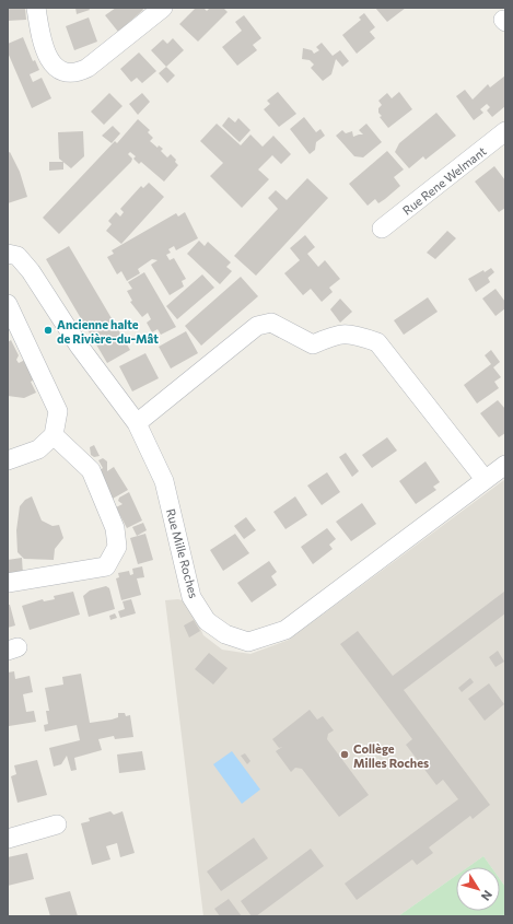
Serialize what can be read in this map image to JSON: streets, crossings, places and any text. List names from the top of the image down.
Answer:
{
  "streets": {
    "street": ["Rue Rene Welmant", "Rue Mille Roches"]
  },
  "places": ["Ancienne halte de Rivière-du-Mât", "Collège Milles Roches"],
  "north": "bottom right"
}
